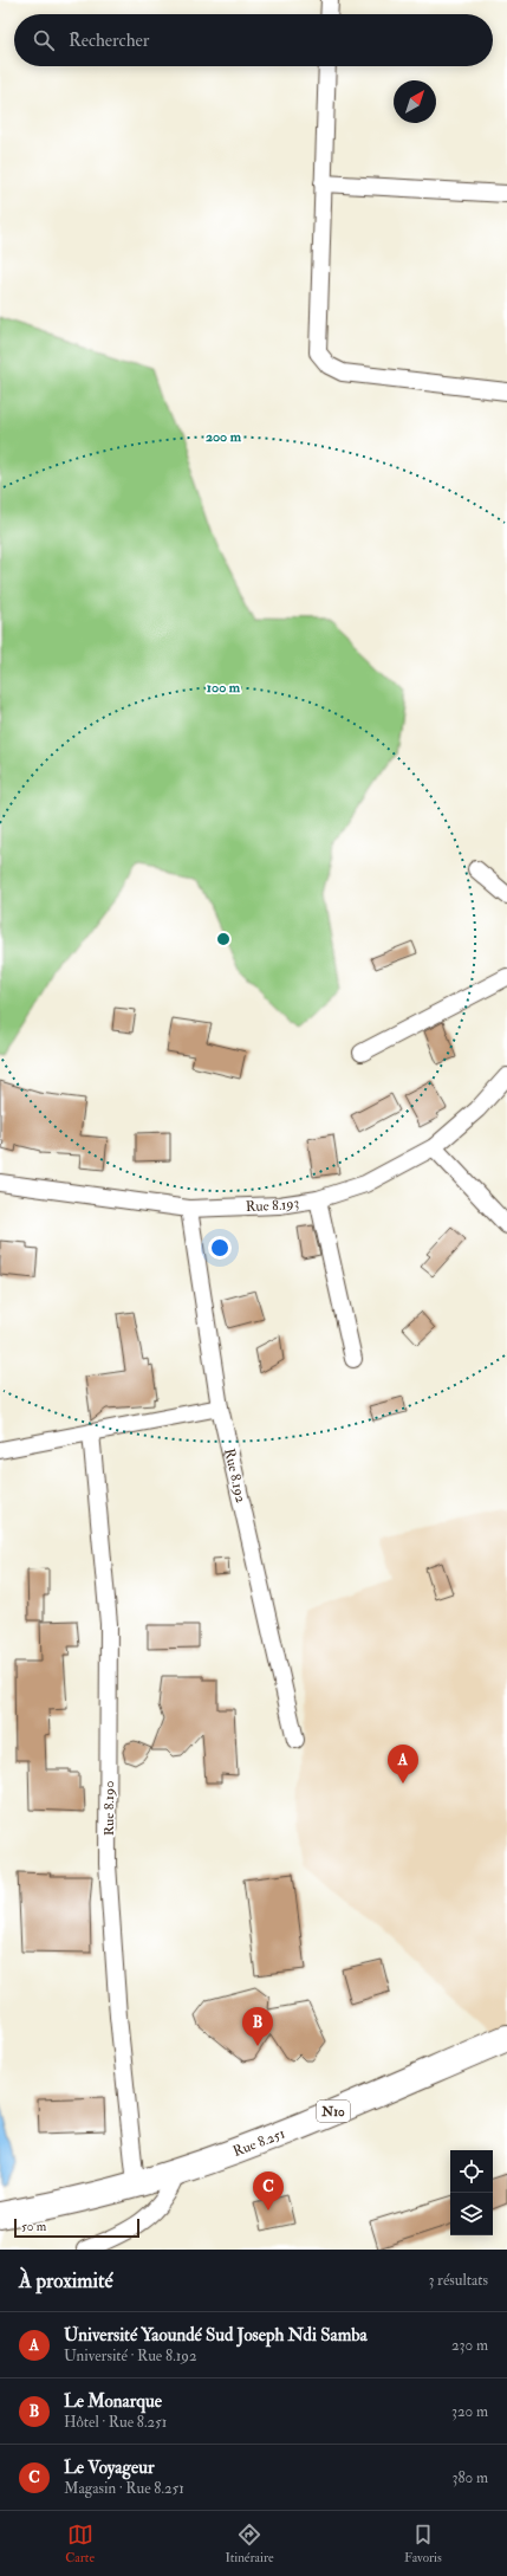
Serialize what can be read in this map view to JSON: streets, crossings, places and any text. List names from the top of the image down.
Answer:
{
  "streets": {
    "highway": ["N10", "Rue 8.251"],
    "street": ["Rue 8.193", "Rue 8.192", "Rue 8.190"]
  },
  "crossings": [
    ["Rue 8.193", "Rue 8.192"],
    ["Rue 8.190", "Rue 8.251"]
  ],
  "scale_bar": "50 m",
  "north": "top right",
  "page": {
    "search": "Rechercher",
    "pins": ["A", "B", "C"],
    "scale": "50 m",
    "heading": ["À proximité", "3 résultats"],
    "list": [
      {
        "mark": "A",
        "name": "Université Yaoundé Sud Joseph Ndi Samba",
        "note": "Université · Rue 8.192",
        "value": "230 m"
      },
      {
        "mark": "B",
        "name": "Le Monarque",
        "note": "Hôtel · Rue 8.251",
        "value": "320 m"
      },
      {
        "mark": "C",
        "name": "Le Voyageur",
        "note": "Magasin · Rue 8.251",
        "value": "380 m"
      }
    ],
    "nav": ["Carte", "Itinéraire", "Favoris"]
  },
  "rings": ["200 m", "100 m"]
}
